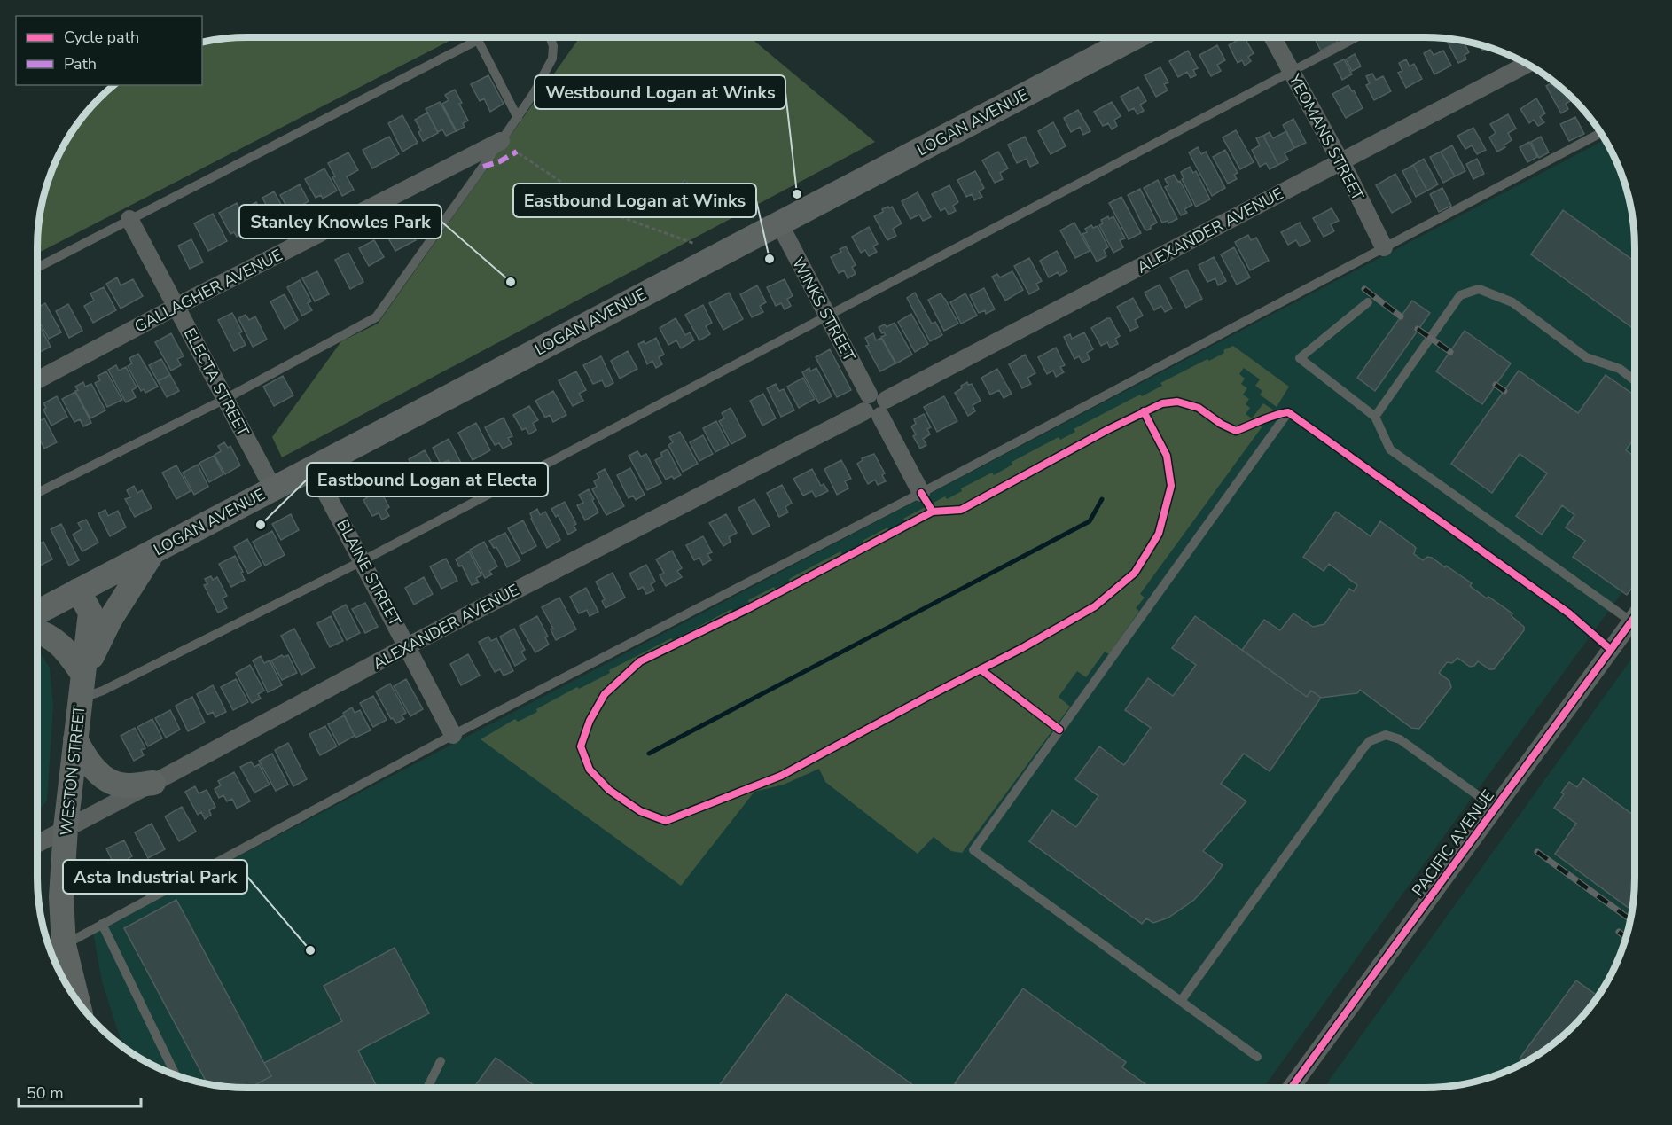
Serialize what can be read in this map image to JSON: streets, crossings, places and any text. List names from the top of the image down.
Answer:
{
  "streets": {
    "main road": ["LOGAN AVENUE", "WESTON STREET"],
    "street": [
      "YEOMANS STREET",
      "ALEXANDER AVENUE",
      "GALLAGHER AVENUE",
      "WINKS STREET",
      "ELECTA STREET",
      "BLAINE STREET",
      "PACIFIC AVENUE"
    ]
  },
  "crossings": [
    ["LOGAN AVENUE", "WINKS STREET"],
    ["LOGAN AVENUE", "ELECTA STREET"],
    ["LOGAN AVENUE", "BLAINE STREET"],
    ["LOGAN AVENUE", "WESTON STREET"],
    ["YEOMANS STREET", "ALEXANDER AVENUE"],
    ["ALEXANDER AVENUE", "WINKS STREET"],
    ["ALEXANDER AVENUE", "BLAINE STREET"],
    ["ALEXANDER AVENUE", "WESTON STREET"],
    ["GALLAGHER AVENUE", "ELECTA STREET"]
  ],
  "places": [
    "Westbound Logan at Winks",
    "Eastbound Logan at Winks",
    "Stanley Knowles Park",
    "Eastbound Logan at Electa",
    "Asta Industrial Park"
  ],
  "legend": ["Cycle path", "Path"],
  "scale_bar": "50 m"
}
